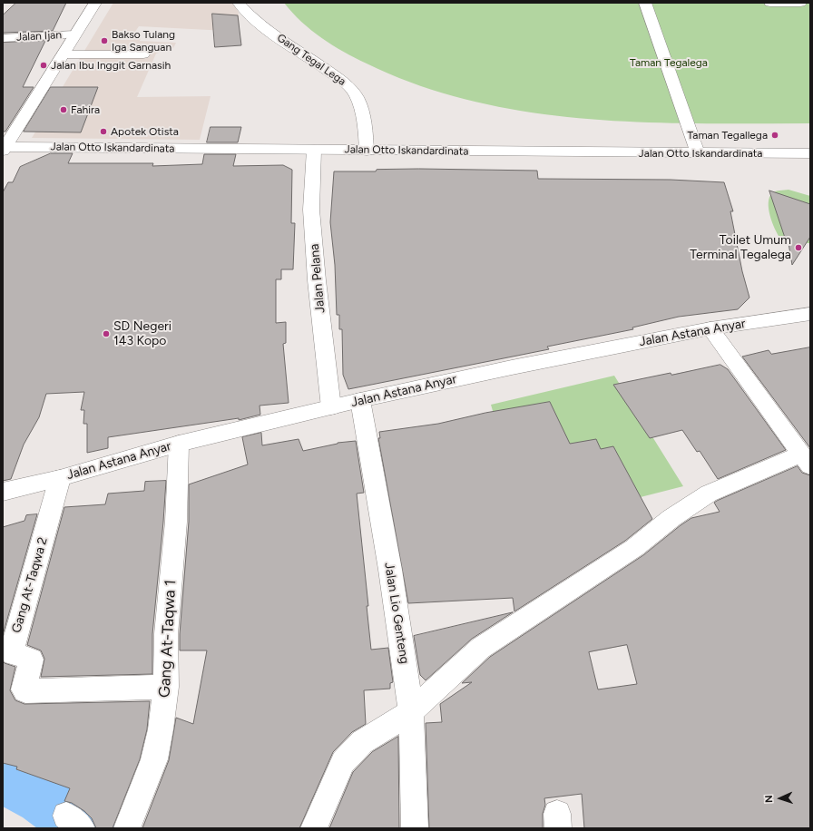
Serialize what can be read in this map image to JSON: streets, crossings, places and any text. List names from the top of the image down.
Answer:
{
  "streets": {
    "street": [
      "Jalan Ijan",
      "Gang Tegal Lega",
      "Jalan Otto Iskandardinata",
      "Jalan Pelana",
      "Jalan Astana Anyar",
      "Gang At-Taqwa 2",
      "Jalan Lio Genteng",
      "Gang At-Taqwa 1"
    ]
  },
  "crossings": [
    ["Gang Tegal Lega", "Jalan Otto Iskandardinata"],
    ["Jalan Otto Iskandardinata", "Jalan Pelana"],
    ["Jalan Pelana", "Jalan Astana Anyar"],
    ["Jalan Astana Anyar", "Gang At-Taqwa 2"],
    ["Jalan Astana Anyar", "Jalan Lio Genteng"],
    ["Jalan Astana Anyar", "Gang At-Taqwa 1"],
    ["Gang At-Taqwa 2", "Gang At-Taqwa 1"]
  ],
  "parks": ["Taman Tegalega"],
  "places": [
    "Bakso Tulang Iga Sanguan",
    "Jalan Ibu Inggit Garnasih",
    "Fahira",
    "Apotek Otista",
    "Taman Tegallega",
    "Toilet Umum Terminal Tegalega",
    "SD Negeri 143 Kopo"
  ],
  "north": "left"
}
